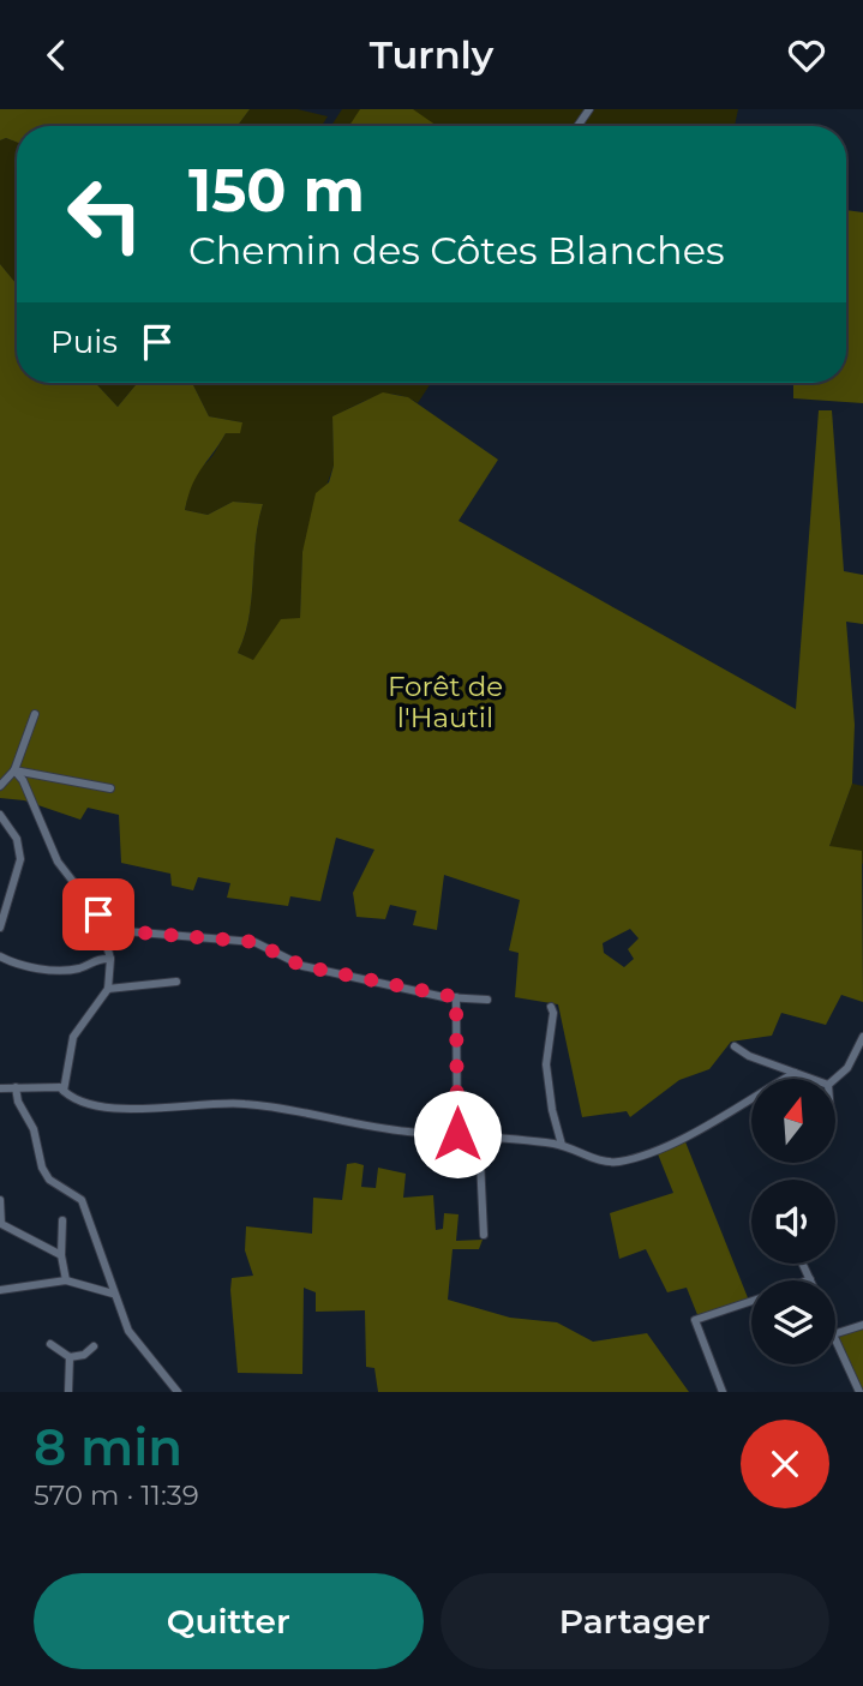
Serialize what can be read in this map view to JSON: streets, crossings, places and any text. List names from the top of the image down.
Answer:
{
  "parks": ["Forêt de l'Hautil"],
  "north": "top",
  "page": {
    "header": "Turnly",
    "turn": ["150 m", "Chemin des Côtes Blanches"],
    "then": "Puis",
    "heading": ["8 min", "570 m · 11:39"],
    "buttons": ["Quitter", "Partager"]
  }
}
